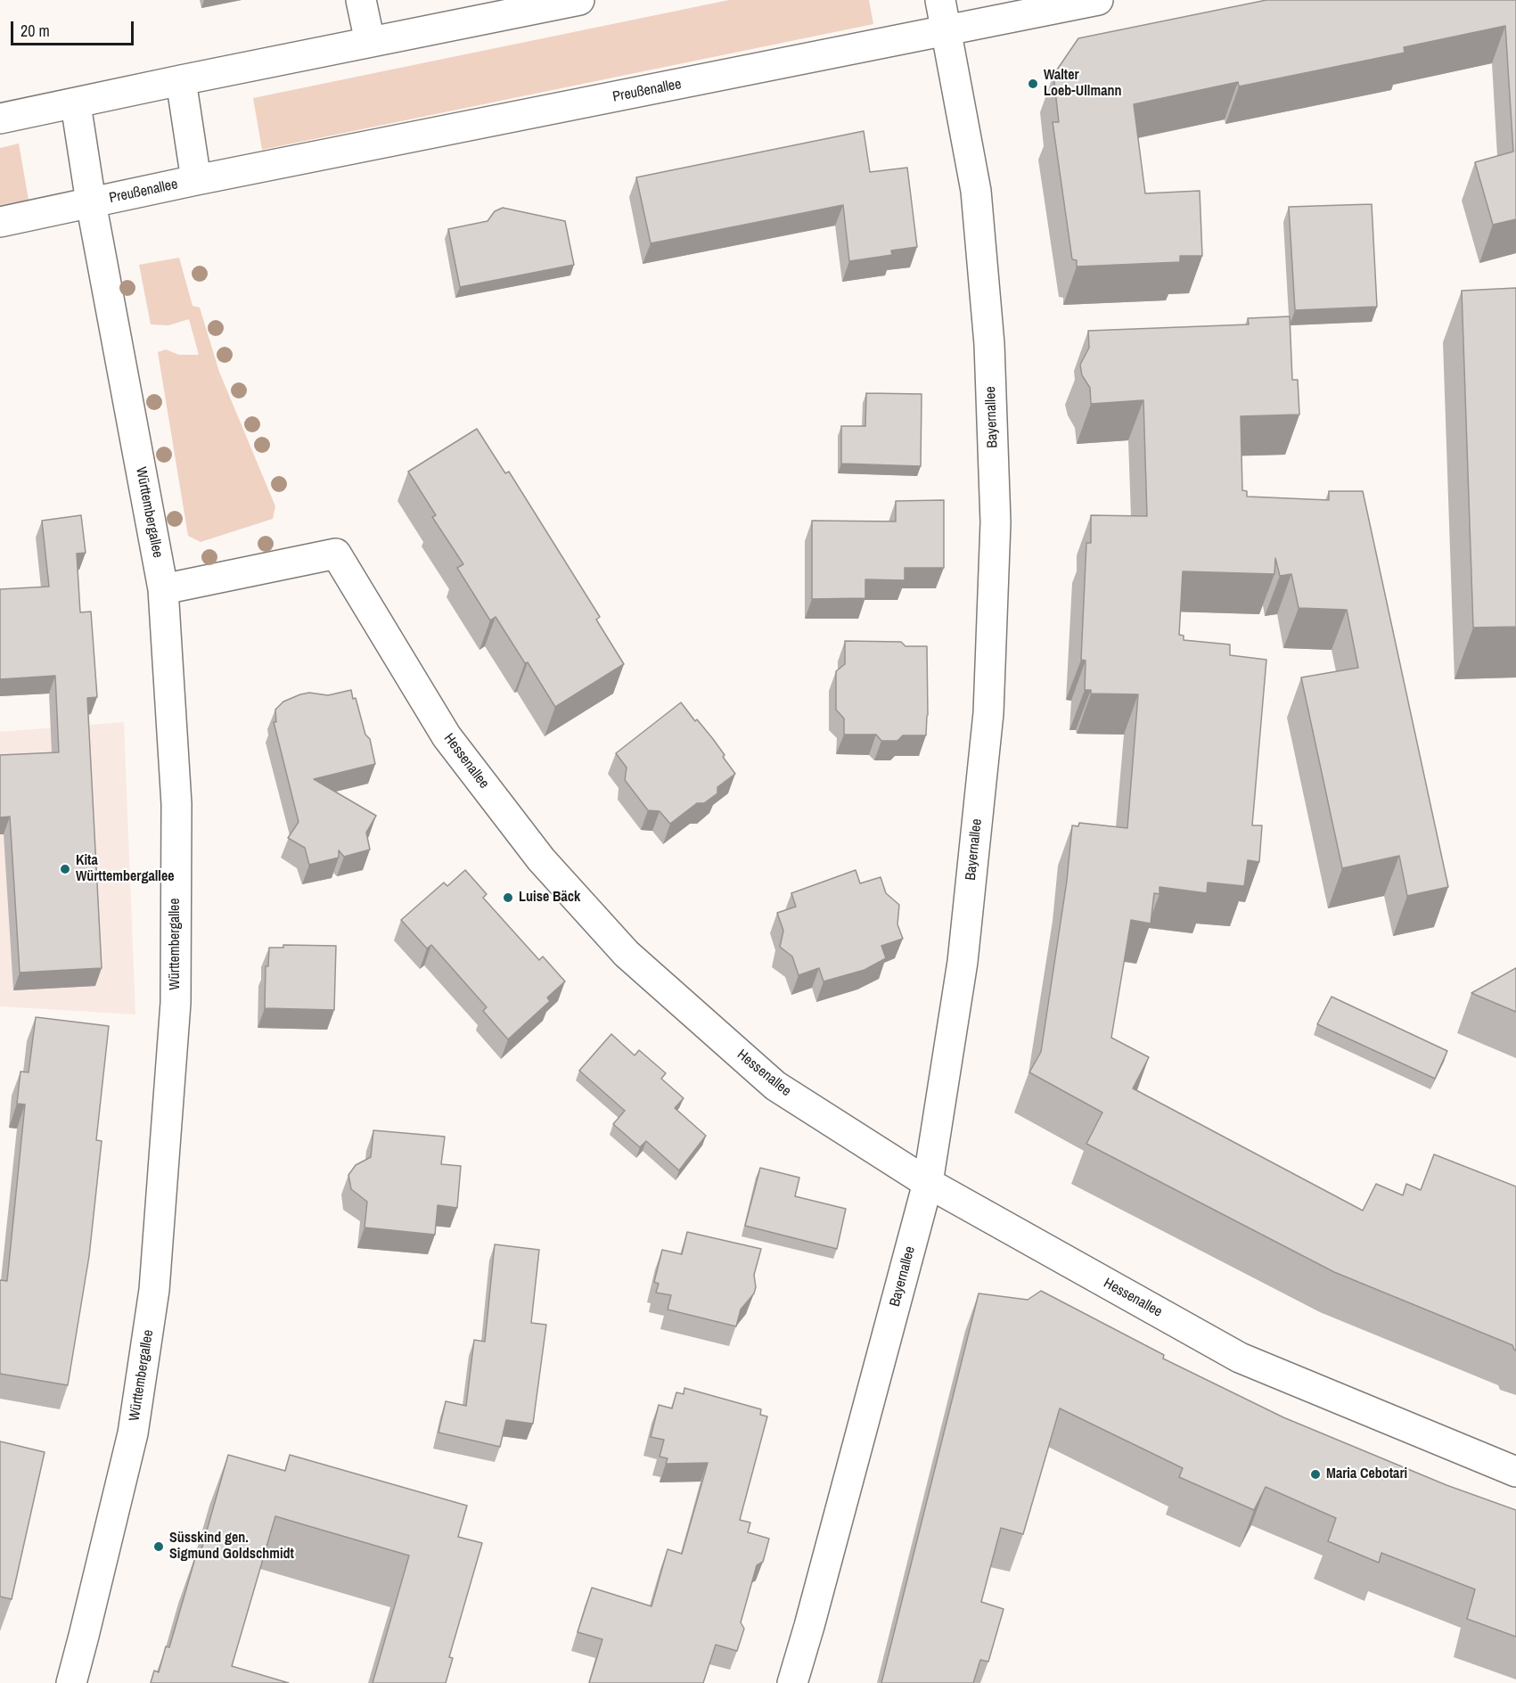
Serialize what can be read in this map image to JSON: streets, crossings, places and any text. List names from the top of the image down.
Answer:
{
  "streets": {
    "street": [
      "Preußenallee",
      "Bayernallee",
      "Württembergallee",
      "Hessenallee"
    ]
  },
  "crossings": [
    ["Preußenallee", "Bayernallee"],
    ["Preußenallee", "Württembergallee"],
    ["Bayernallee", "Hessenallee"],
    ["Württembergallee", "Hessenallee"]
  ],
  "places": [
    "Walter Loeb-Ullmann",
    "Kita Württembergallee",
    "Luise Bäck",
    "Maria Cebotari",
    "Süsskind gen. Sigmund Goldschmidt"
  ],
  "scale_bar": "20 m"
}
